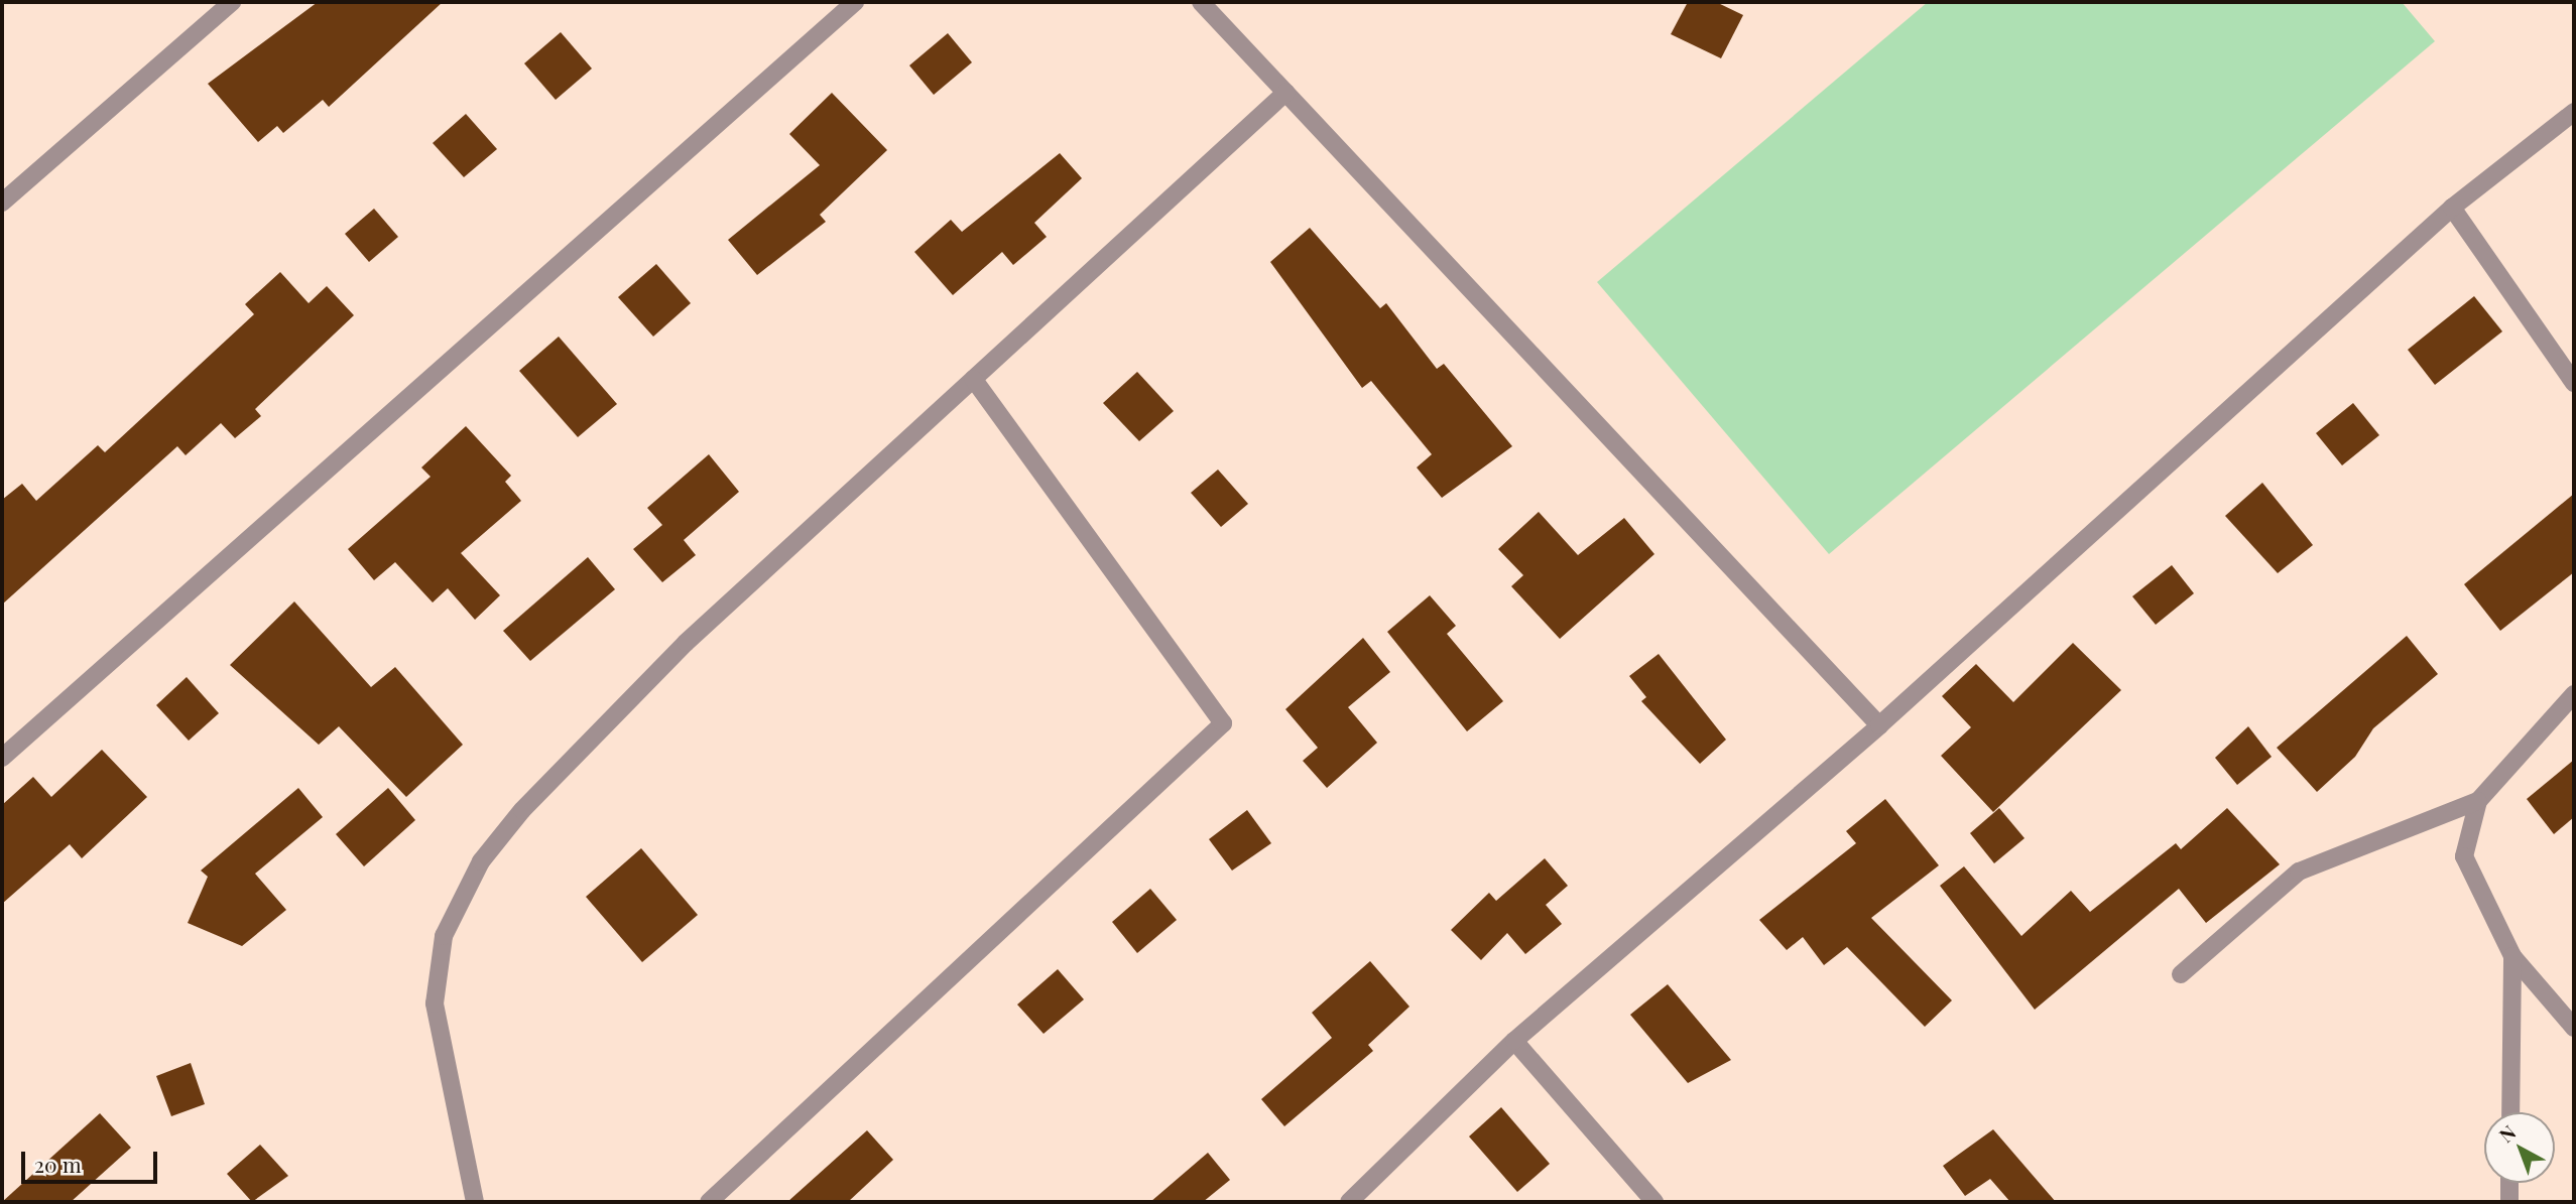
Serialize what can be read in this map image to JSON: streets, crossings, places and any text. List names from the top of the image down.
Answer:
{
  "scale_bar": "20 m",
  "north": "top left"
}
